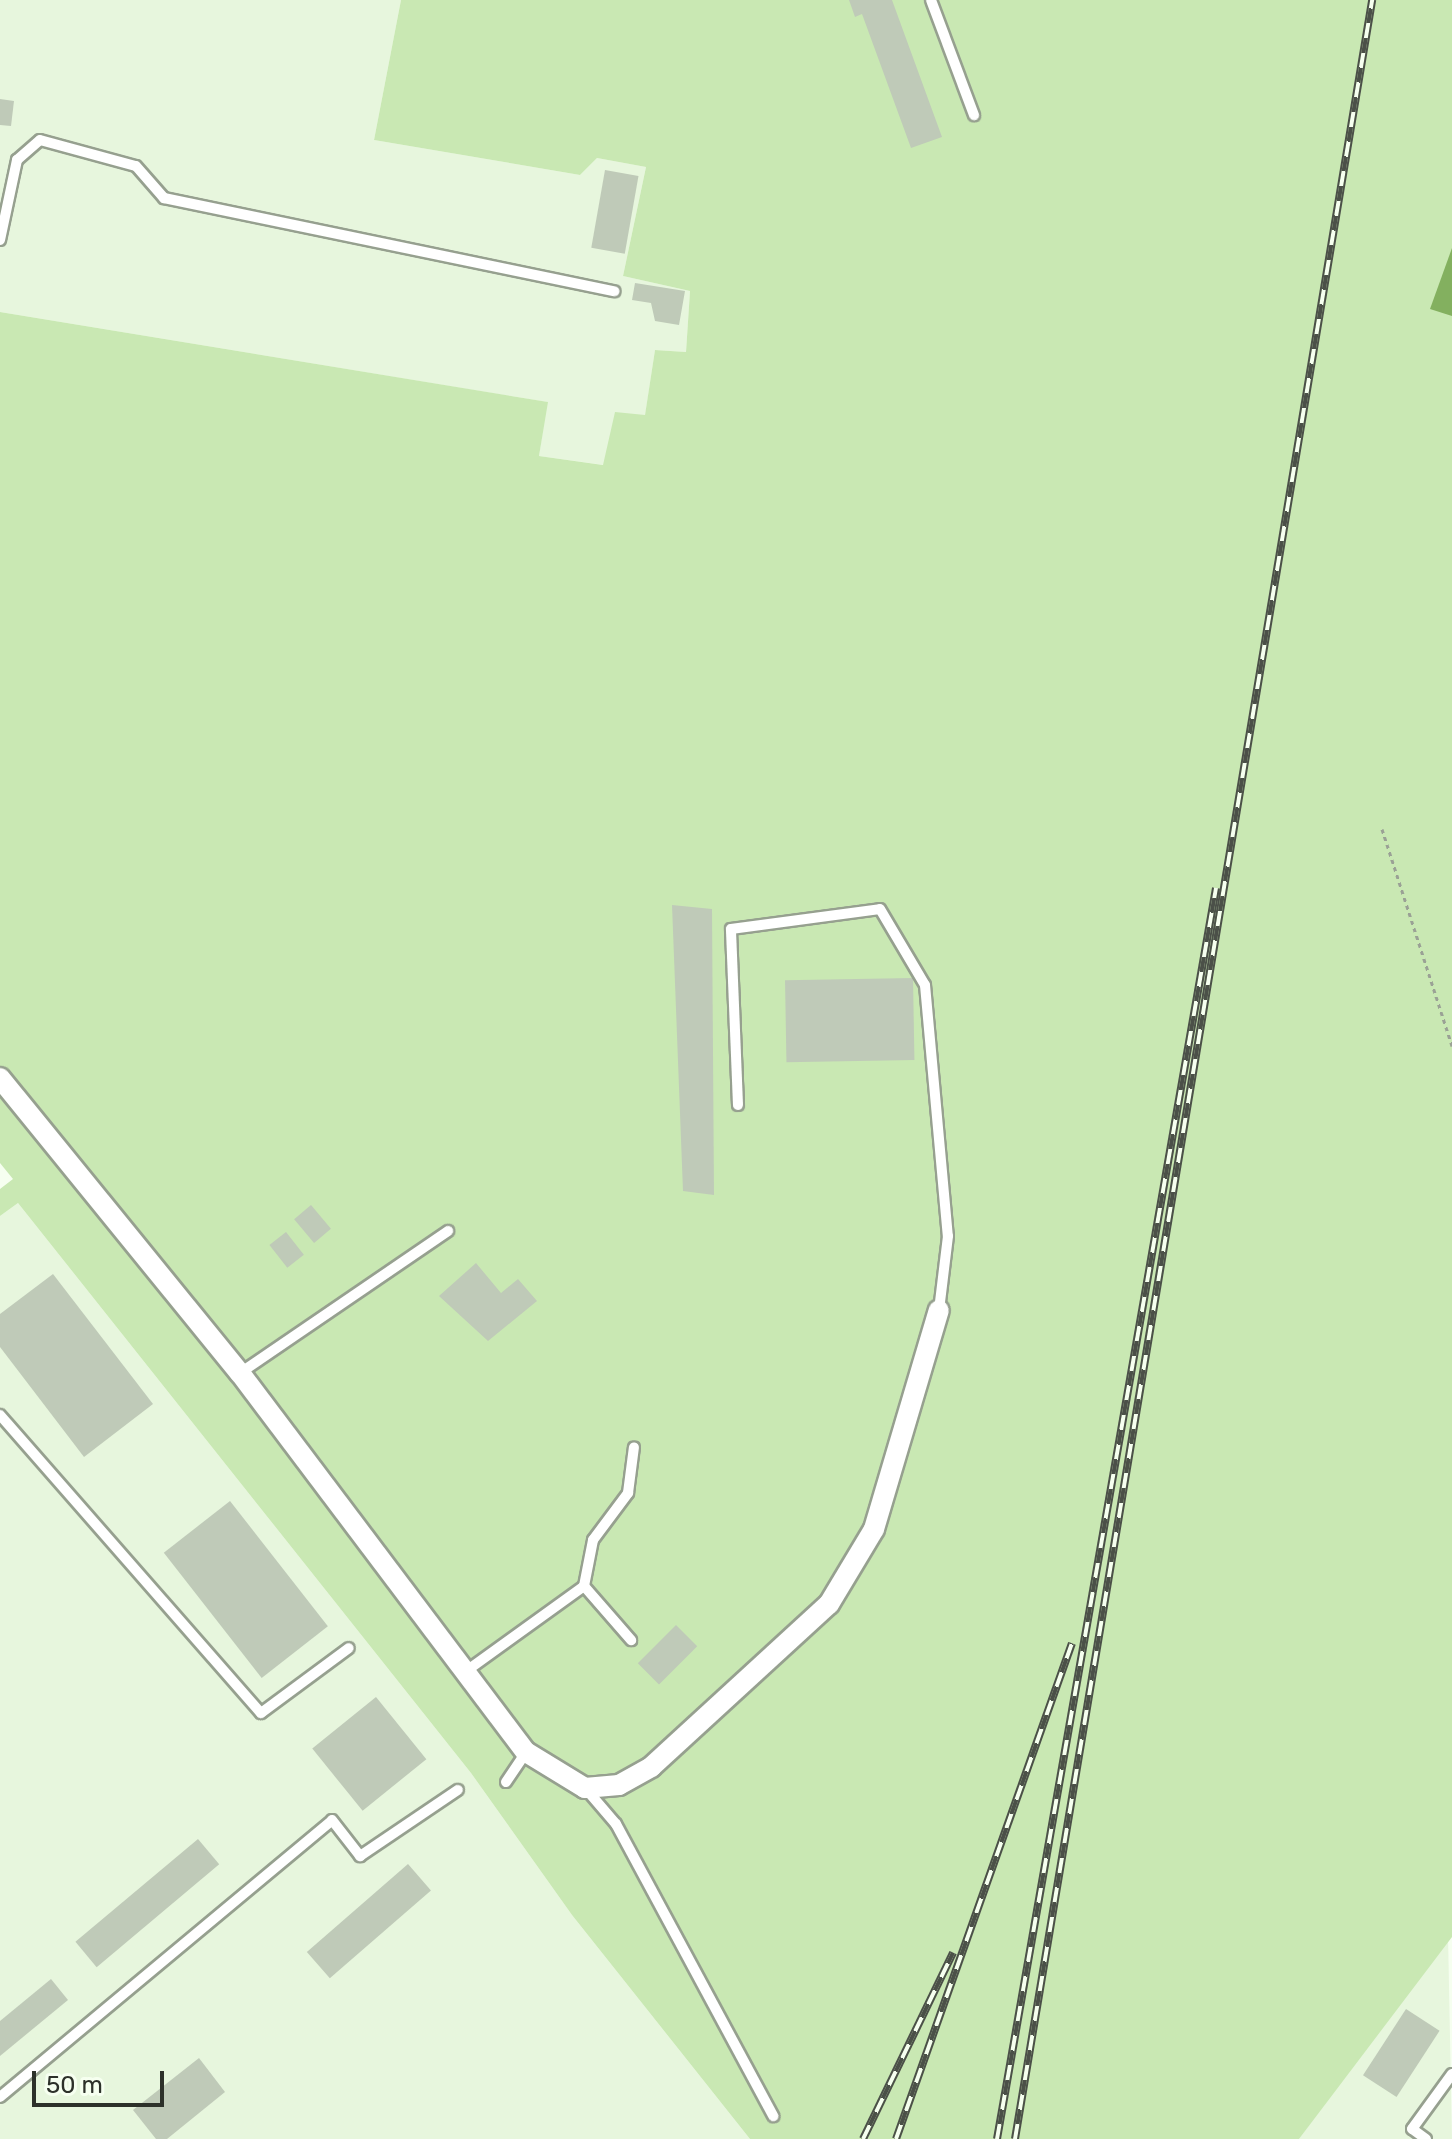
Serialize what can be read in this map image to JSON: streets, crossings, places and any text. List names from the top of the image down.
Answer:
{
  "scale_bar": "50 m"
}
